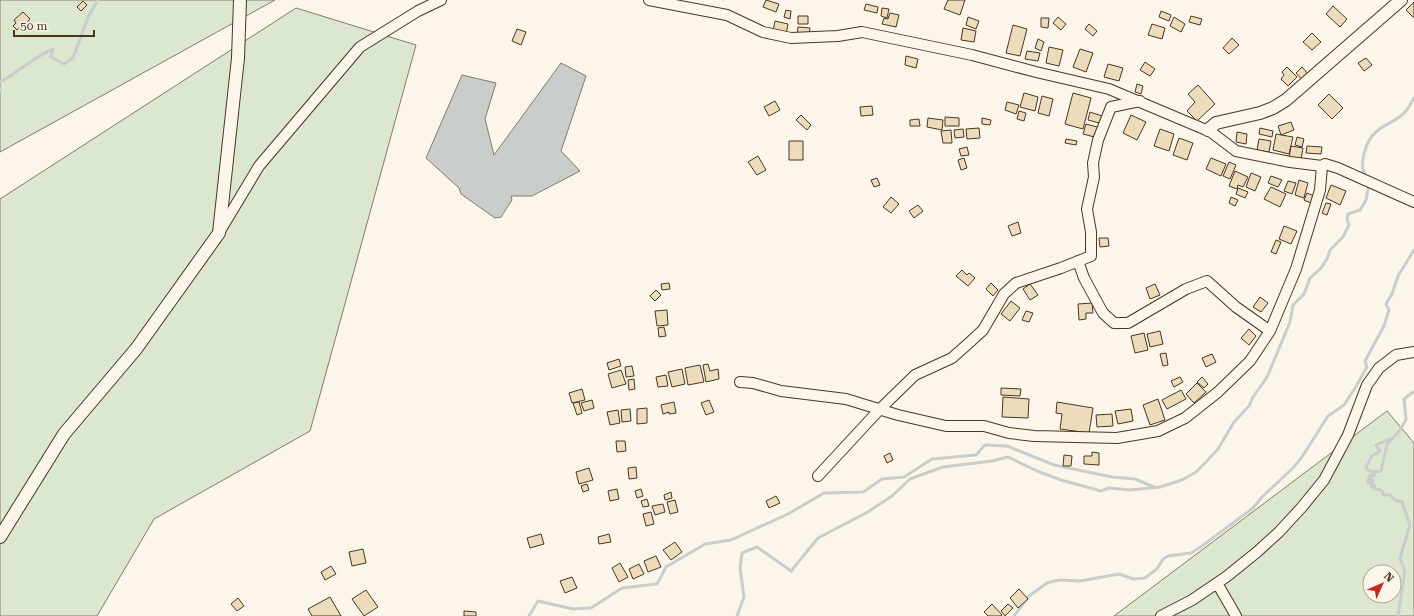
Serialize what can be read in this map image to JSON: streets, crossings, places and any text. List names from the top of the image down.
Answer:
{
  "scale_bar": "50 m",
  "north": "top right"
}
